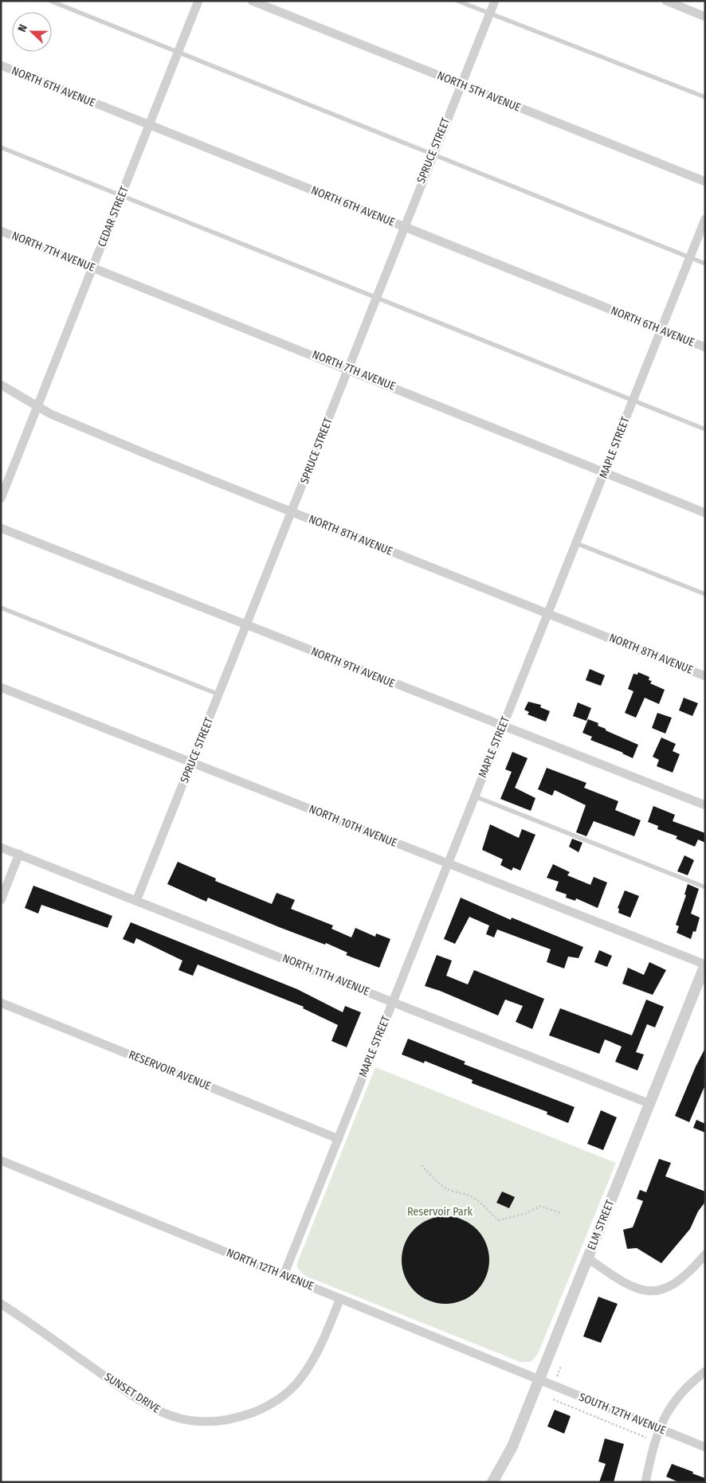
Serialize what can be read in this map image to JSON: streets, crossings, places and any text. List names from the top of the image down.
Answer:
{
  "streets": {
    "street": [
      "NORTH 6TH AVENUE",
      "NORTH 5TH AVENUE",
      "SPRUCE STREET",
      "CEDAR STREET",
      "NORTH 7TH AVENUE",
      "MAPLE STREET",
      "NORTH 8TH AVENUE",
      "NORTH 9TH AVENUE",
      "NORTH 10TH AVENUE",
      "NORTH 11TH AVENUE",
      "RESERVOIR AVENUE",
      "ELM STREET",
      "NORTH 12TH AVENUE",
      "SUNSET DRIVE",
      "SOUTH 12TH AVENUE"
    ]
  },
  "crossings": [
    ["NORTH 6TH AVENUE", "SPRUCE STREET"],
    ["NORTH 6TH AVENUE", "CEDAR STREET"],
    ["NORTH 6TH AVENUE", "MAPLE STREET"],
    ["NORTH 5TH AVENUE", "SPRUCE STREET"],
    ["SPRUCE STREET", "NORTH 7TH AVENUE"],
    ["SPRUCE STREET", "NORTH 8TH AVENUE"],
    ["SPRUCE STREET", "NORTH 9TH AVENUE"],
    ["SPRUCE STREET", "NORTH 10TH AVENUE"],
    ["SPRUCE STREET", "NORTH 11TH AVENUE"],
    ["CEDAR STREET", "NORTH 7TH AVENUE"],
    ["CEDAR STREET", "NORTH 8TH AVENUE"],
    ["NORTH 7TH AVENUE", "MAPLE STREET"],
    ["MAPLE STREET", "NORTH 8TH AVENUE"],
    ["MAPLE STREET", "NORTH 9TH AVENUE"],
    ["MAPLE STREET", "NORTH 10TH AVENUE"],
    ["MAPLE STREET", "NORTH 11TH AVENUE"],
    ["MAPLE STREET", "RESERVOIR AVENUE"],
    ["MAPLE STREET", "NORTH 12TH AVENUE"],
    ["NORTH 10TH AVENUE", "ELM STREET"],
    ["NORTH 11TH AVENUE", "ELM STREET"],
    ["ELM STREET", "NORTH 12TH AVENUE"],
    ["ELM STREET", "SOUTH 12TH AVENUE"],
    ["NORTH 12TH AVENUE", "SUNSET DRIVE"],
    ["NORTH 12TH AVENUE", "SOUTH 12TH AVENUE"]
  ],
  "parks": ["Reservoir Park"],
  "north": "left"
}
